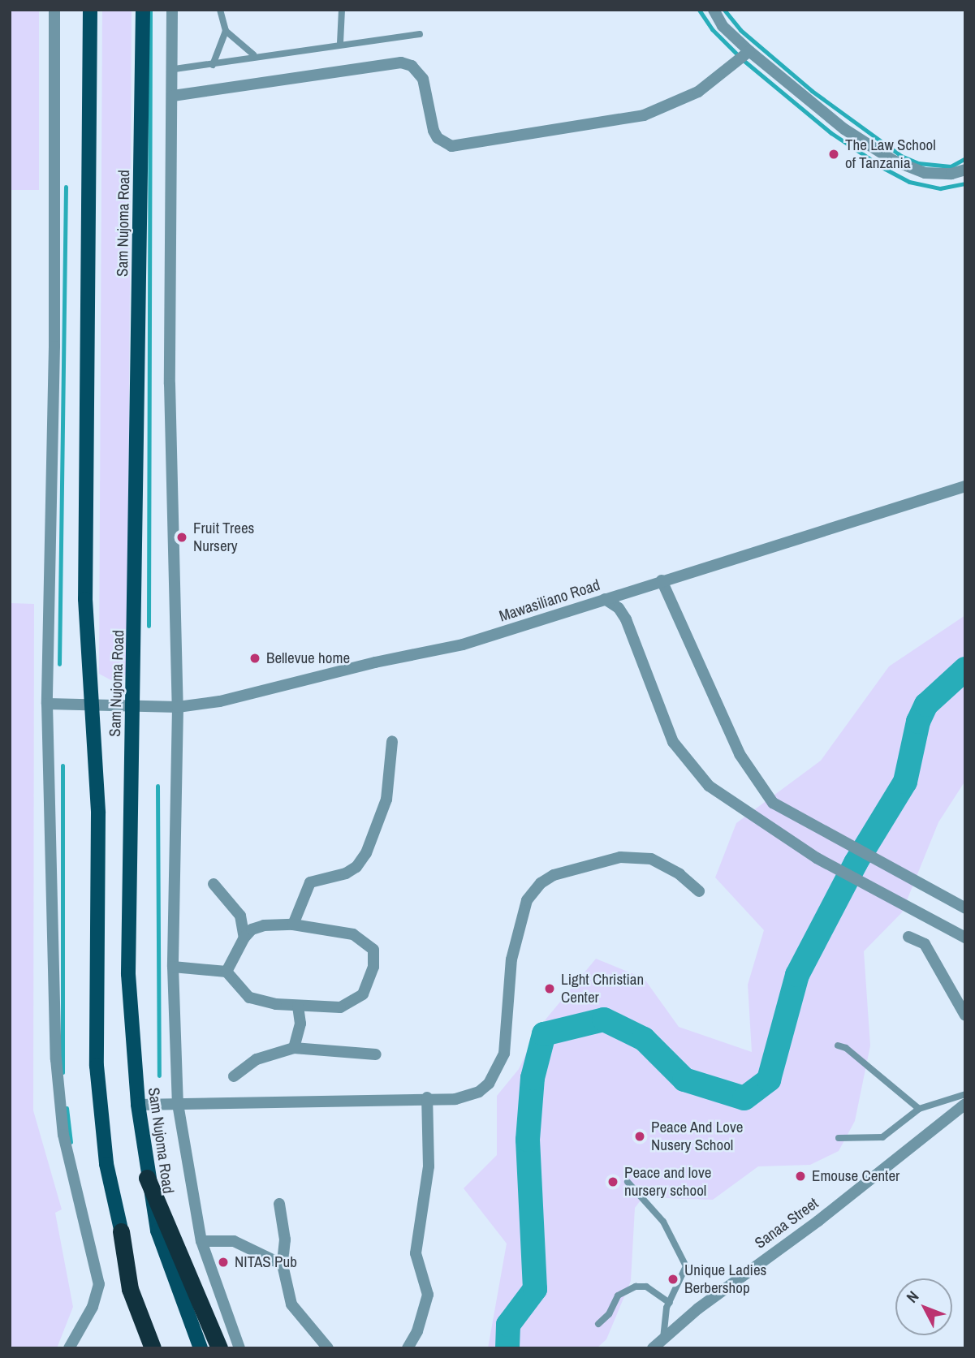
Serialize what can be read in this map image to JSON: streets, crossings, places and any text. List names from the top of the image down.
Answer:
{
  "streets": {
    "main road": ["Sam Nujoma Road"],
    "street": ["Mawasiliano Road", "Sanaa Street"]
  },
  "crossings": [
    ["Sam Nujoma Road", "Mawasiliano Road"]
  ],
  "places": [
    "The Law School of Tanzania",
    "Fruit Trees Nursery",
    "Bellevue home",
    "Light Christian Center",
    "Peace And Love Nusery School",
    "Emouse Center",
    "Peace and love nursery school",
    "NITAS Pub",
    "Unique Ladies Berbershop"
  ],
  "north": "top left"
}
